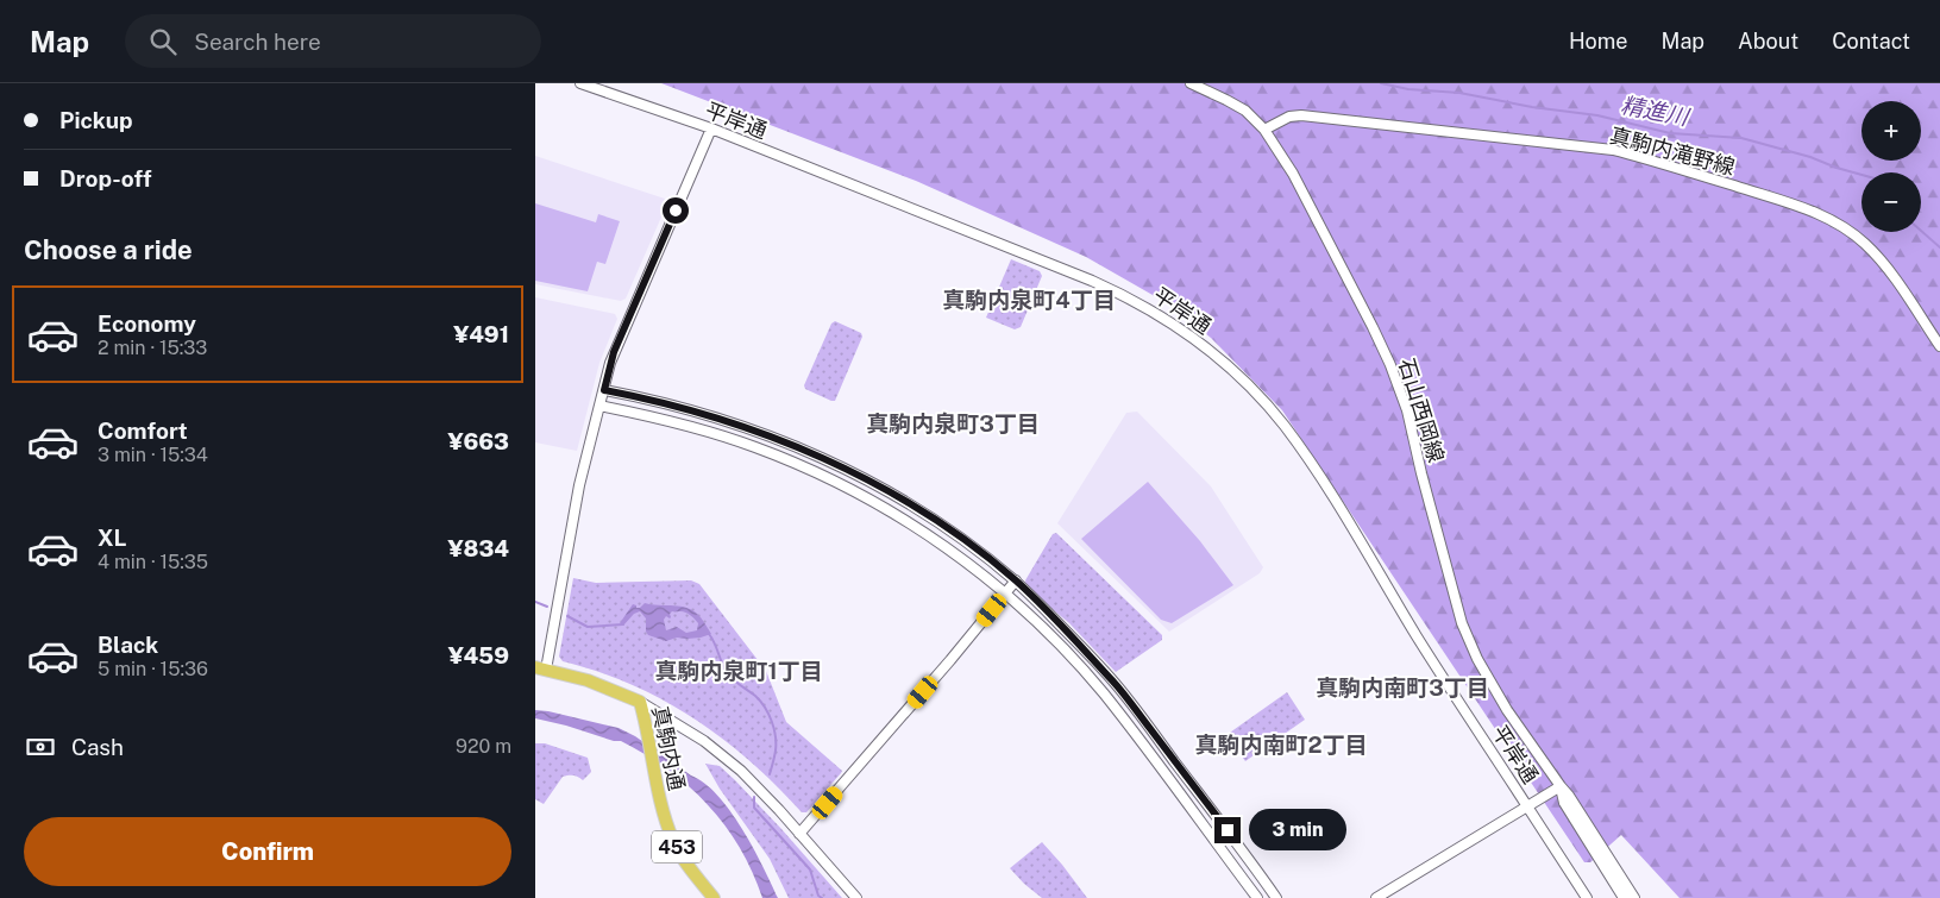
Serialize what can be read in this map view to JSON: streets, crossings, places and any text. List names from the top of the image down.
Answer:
{
  "streets": {
    "highway": ["真駒内通", "453"],
    "street": ["平岸通", "真駒内滝野線", "石山西岡線"]
  },
  "crossings": [
    ["平岸通", "石山西岡線"],
    ["真駒内滝野線", "石山西岡線"]
  ],
  "districts": [
    "真駒内泉町4丁目",
    "真駒内泉町3丁目",
    "真駒内泉町1丁目",
    "真駒内南町3丁目",
    "真駒内南町2丁目"
  ],
  "water": ["精進川"],
  "page": {
    "header": "Map",
    "search": "Search here",
    "nav": [
      "Home",
      "Map",
      "About",
      "Contact"
    ],
    "banner": ["Pickup", "Drop-off"],
    "map_buttons": ["+", "−"],
    "heading": "Choose a ride",
    "list": [
      {
        "name": "Economy",
        "note": "2 min · 15:33",
        "value": "¥491"
      },
      {
        "name": "Comfort",
        "note": "3 min · 15:34",
        "value": "¥663"
      },
      {
        "name": "XL",
        "note": "4 min · 15:35",
        "value": "¥834"
      },
      {
        "name": "Black",
        "note": "5 min · 15:36",
        "value": "¥459"
      }
    ],
    "pay": ["Cash", "920 m"],
    "buttons": "Confirm",
    "bubble": "3 min"
  }
}
